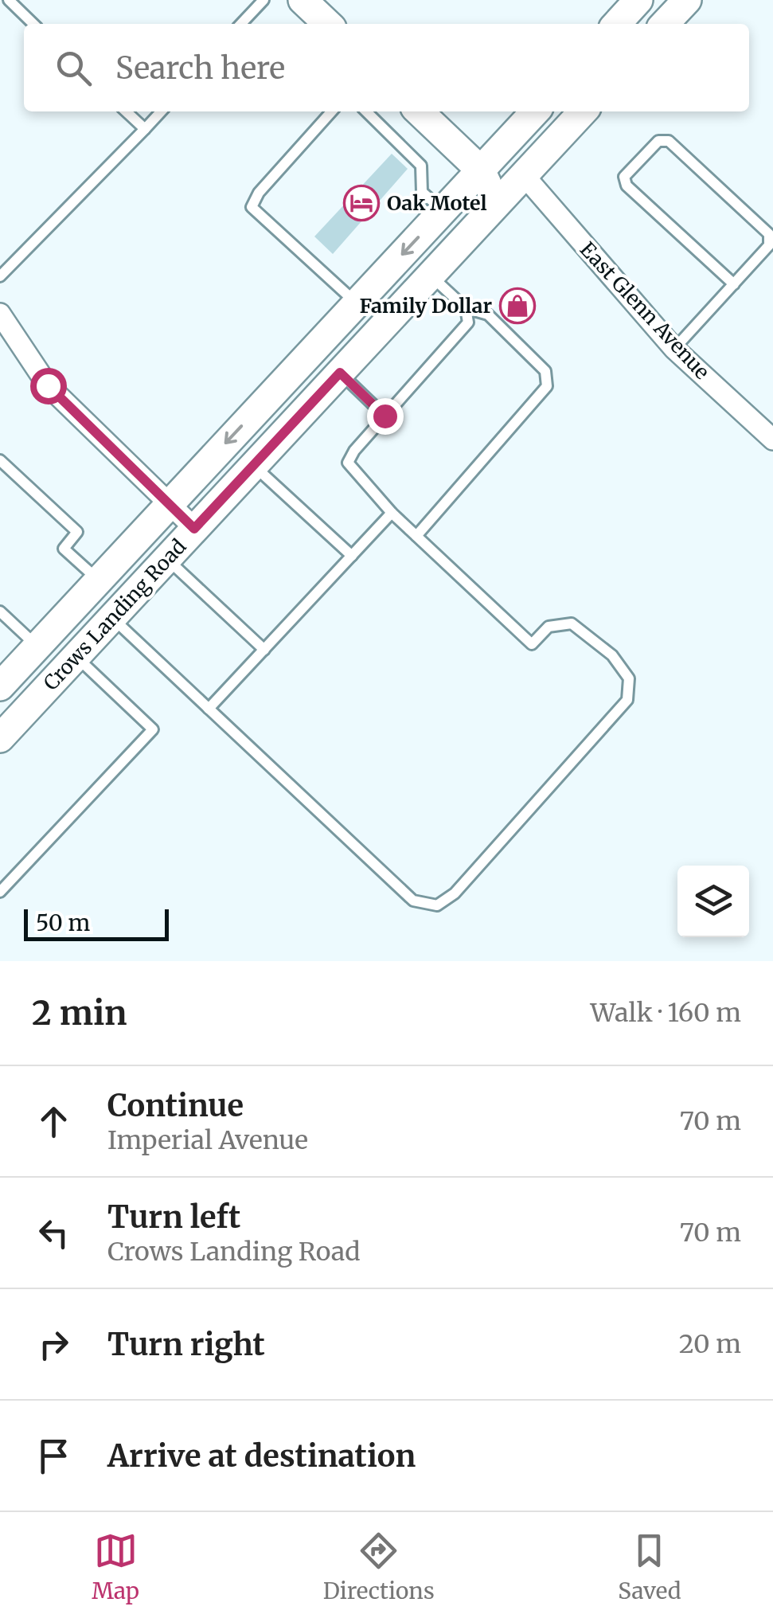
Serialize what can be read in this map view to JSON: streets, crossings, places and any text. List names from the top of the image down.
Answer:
{
  "streets": {
    "main road": ["Crows Landing Road"],
    "street": ["East Glenn Avenue"]
  },
  "crossings": [
    ["East Glenn Avenue", "Crows Landing Road"]
  ],
  "places": {
    "hotel": ["Oak Motel"],
    "shop": ["Family Dollar"]
  },
  "scale_bar": "50 m",
  "page": {
    "search": "Search here",
    "scale": "50 m",
    "heading": ["2 min", "Walk · 160 m"],
    "list": [
      ["Continue", "Imperial Avenue", "70 m"],
      ["Turn left", "Crows Landing Road", "70 m"],
      ["Turn right", "20 m"],
      "Arrive at destination"
    ],
    "nav": ["Map", "Directions", "Saved"]
  }
}
